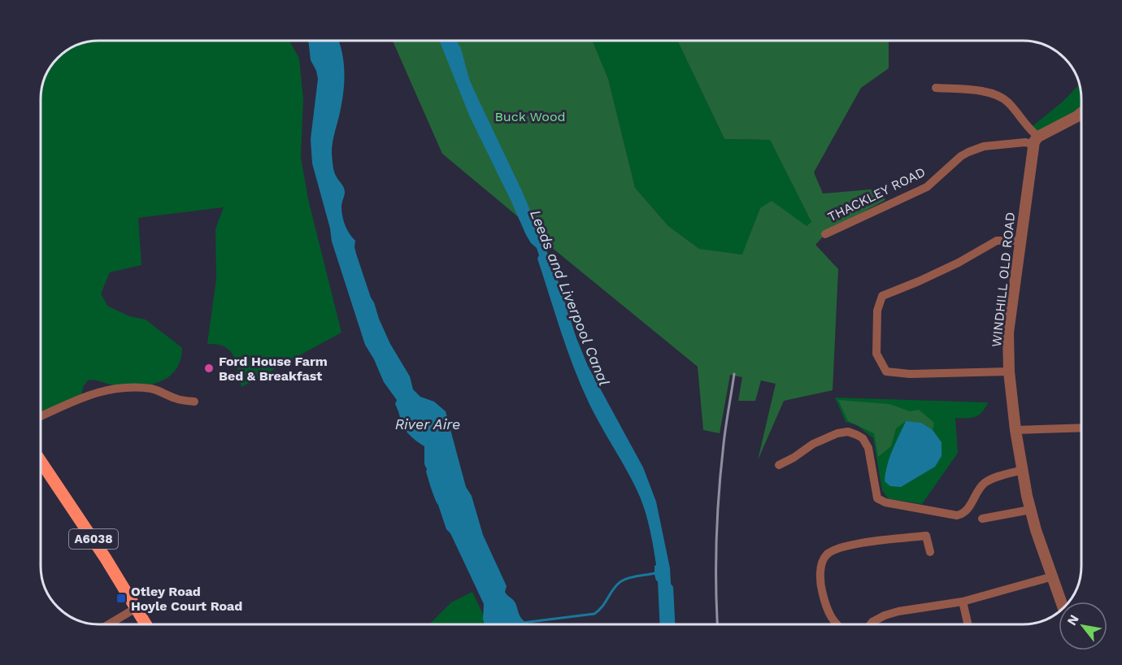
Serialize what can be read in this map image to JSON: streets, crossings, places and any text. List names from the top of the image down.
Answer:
{
  "streets": {
    "main road": ["A6038"],
    "street": ["THACKLEY ROAD", "WINDHILL OLD ROAD"]
  },
  "crossings": [
    ["THACKLEY ROAD", "WINDHILL OLD ROAD"]
  ],
  "water": ["Leeds and Liverpool Canal", "River Aire"],
  "parks": ["Buck Wood"],
  "places": {
    "other": ["Ford House Farm Bed & Breakfast"],
    "transit": ["Otley Road Hoyle Court Road"]
  },
  "north": "top left"
}
